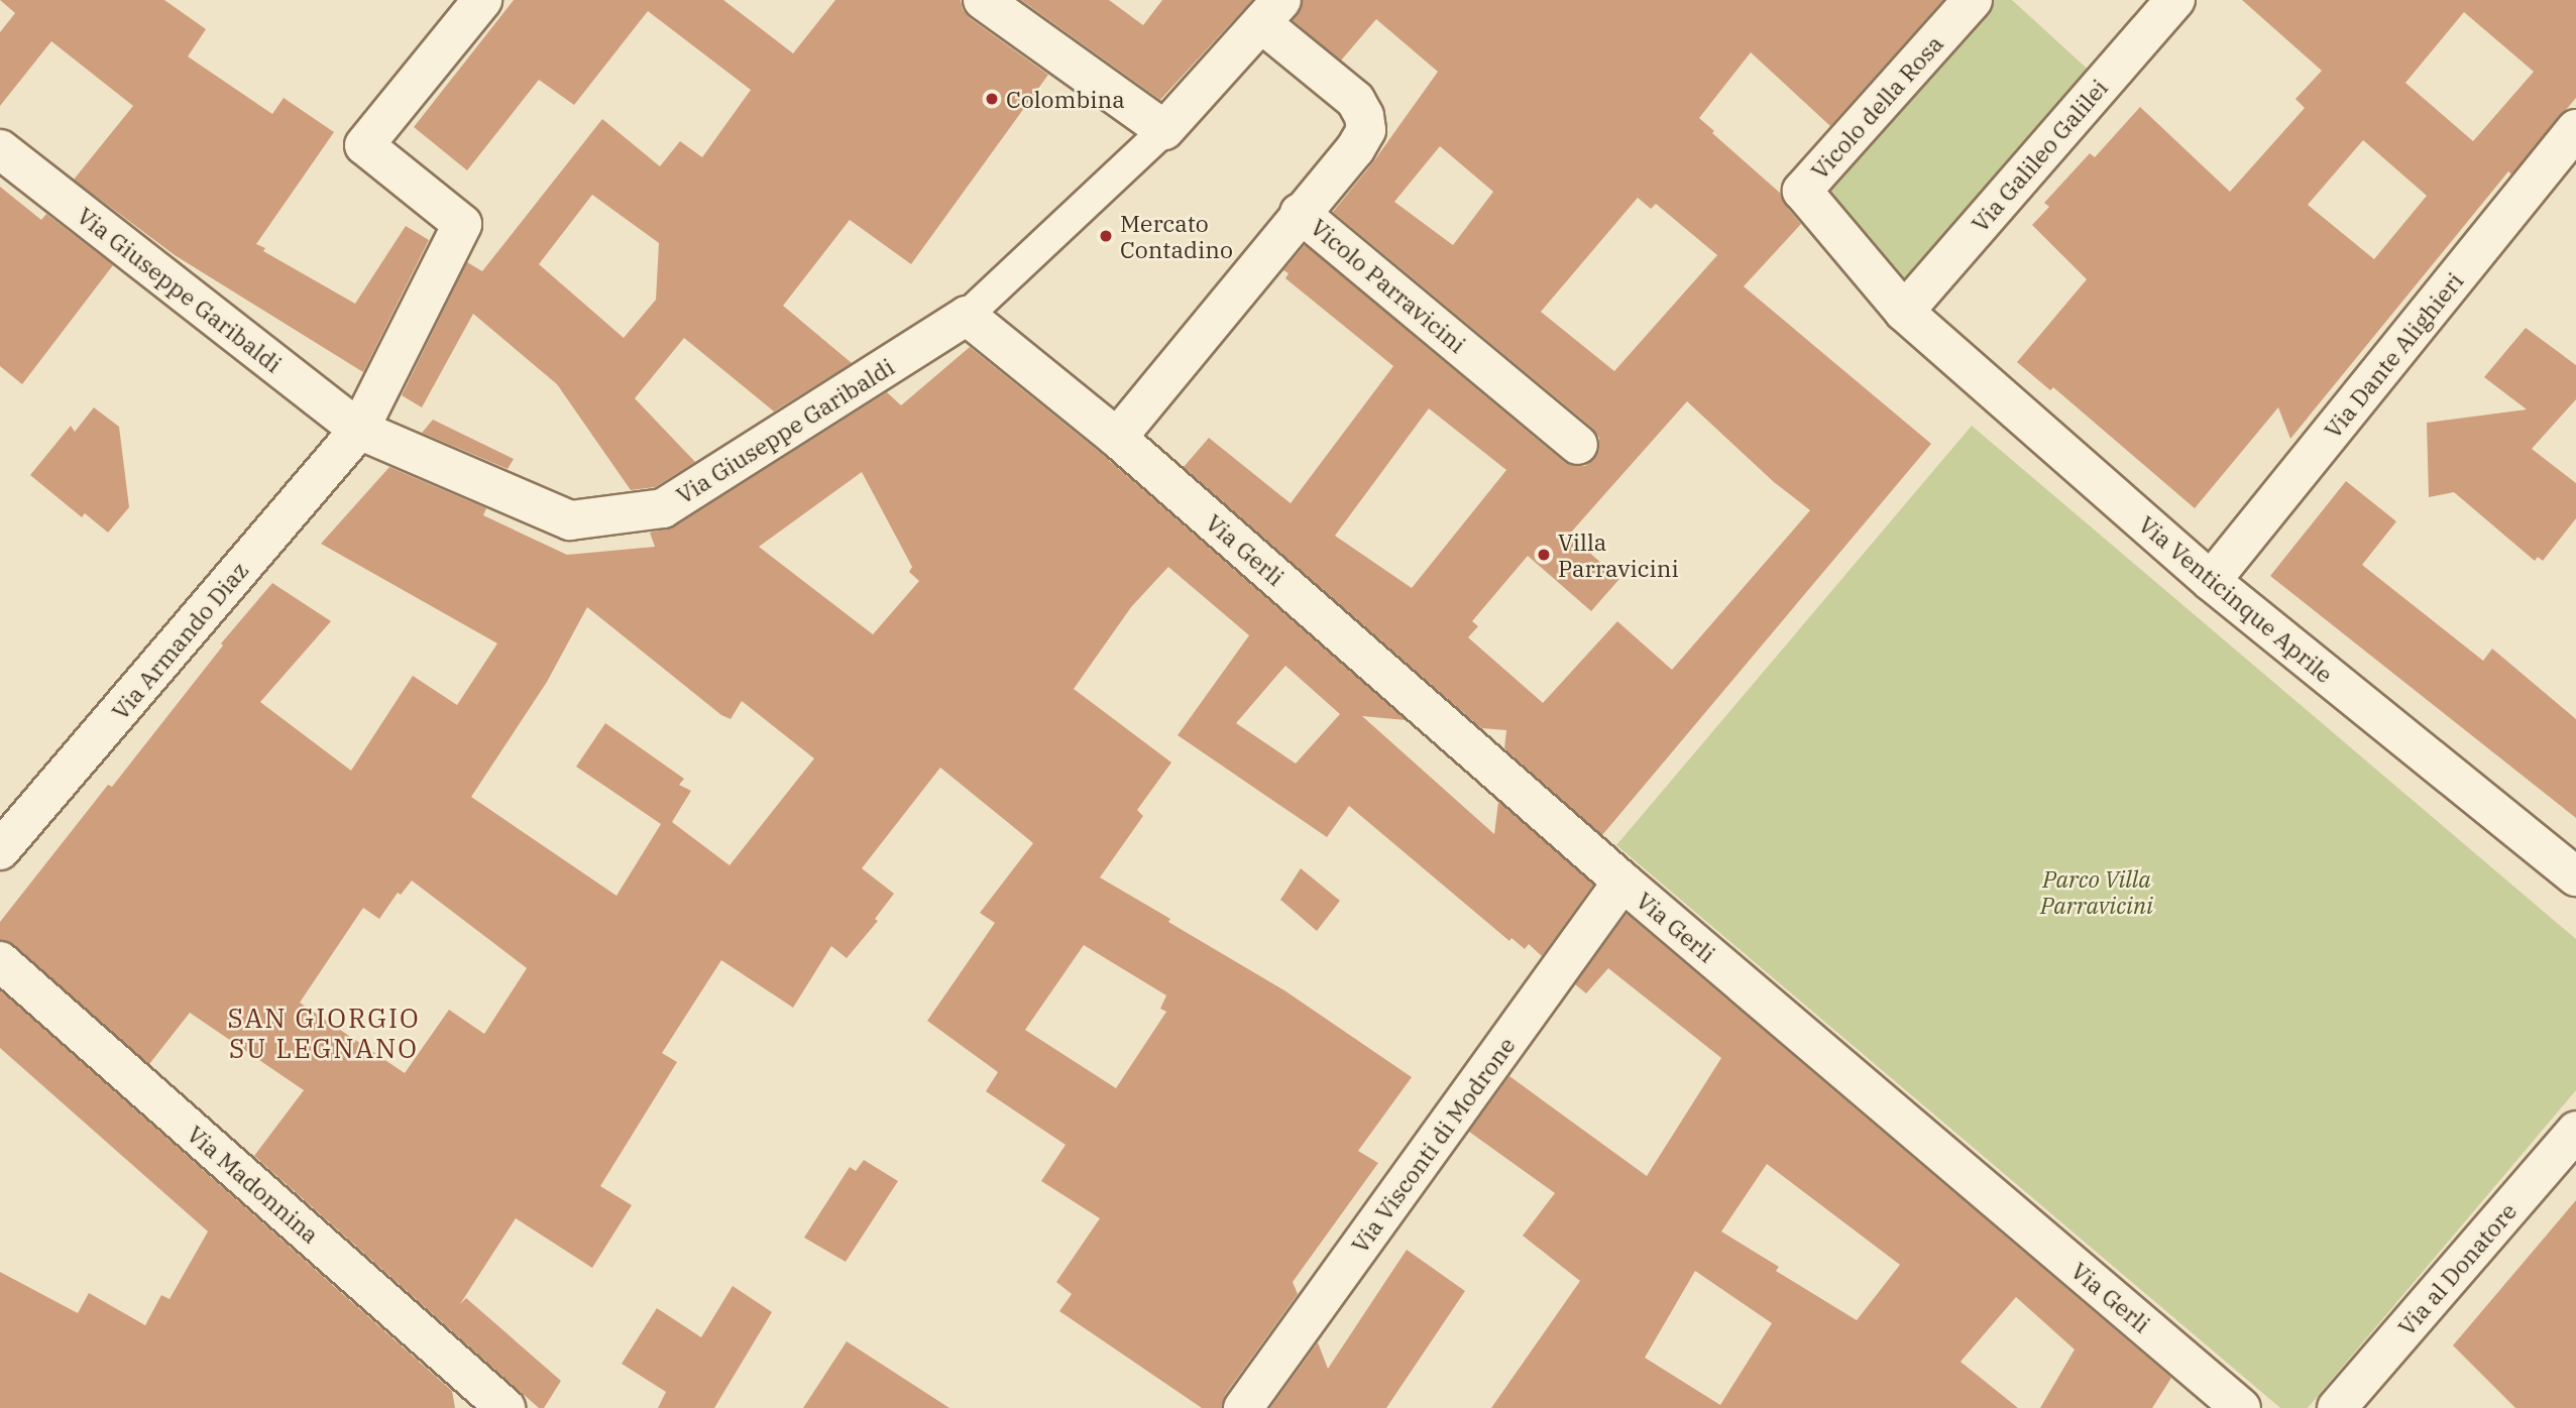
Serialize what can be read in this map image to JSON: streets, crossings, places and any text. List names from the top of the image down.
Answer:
{
  "streets": {
    "street": [
      "Vicolo della Rosa",
      "Via Galileo Galilei",
      "Vicolo Parravicini",
      "Via Giuseppe Garibaldi",
      "Via Dante Alighieri",
      "Via Gerli",
      "Via Venticinque Aprile",
      "Via Armando Diaz",
      "Via Visconti di Modrone",
      "Via Madonnina",
      "Via al Donatore"
    ]
  },
  "crossings": [
    ["Vicolo della Rosa", "Via Galileo Galilei"],
    ["Vicolo della Rosa", "Via Venticinque Aprile"],
    ["Via Galileo Galilei", "Via Venticinque Aprile"],
    ["Via Giuseppe Garibaldi", "Via Gerli"],
    ["Via Giuseppe Garibaldi", "Via Armando Diaz"],
    ["Via Dante Alighieri", "Via Venticinque Aprile"],
    ["Via Gerli", "Via Visconti di Modrone"]
  ],
  "districts": ["SAN GIORGIO SU LEGNANO"],
  "parks": ["Parco Villa Parravicini"],
  "places": ["Colombina", "Mercato Contadino", "Villa Parravicini"]
}
